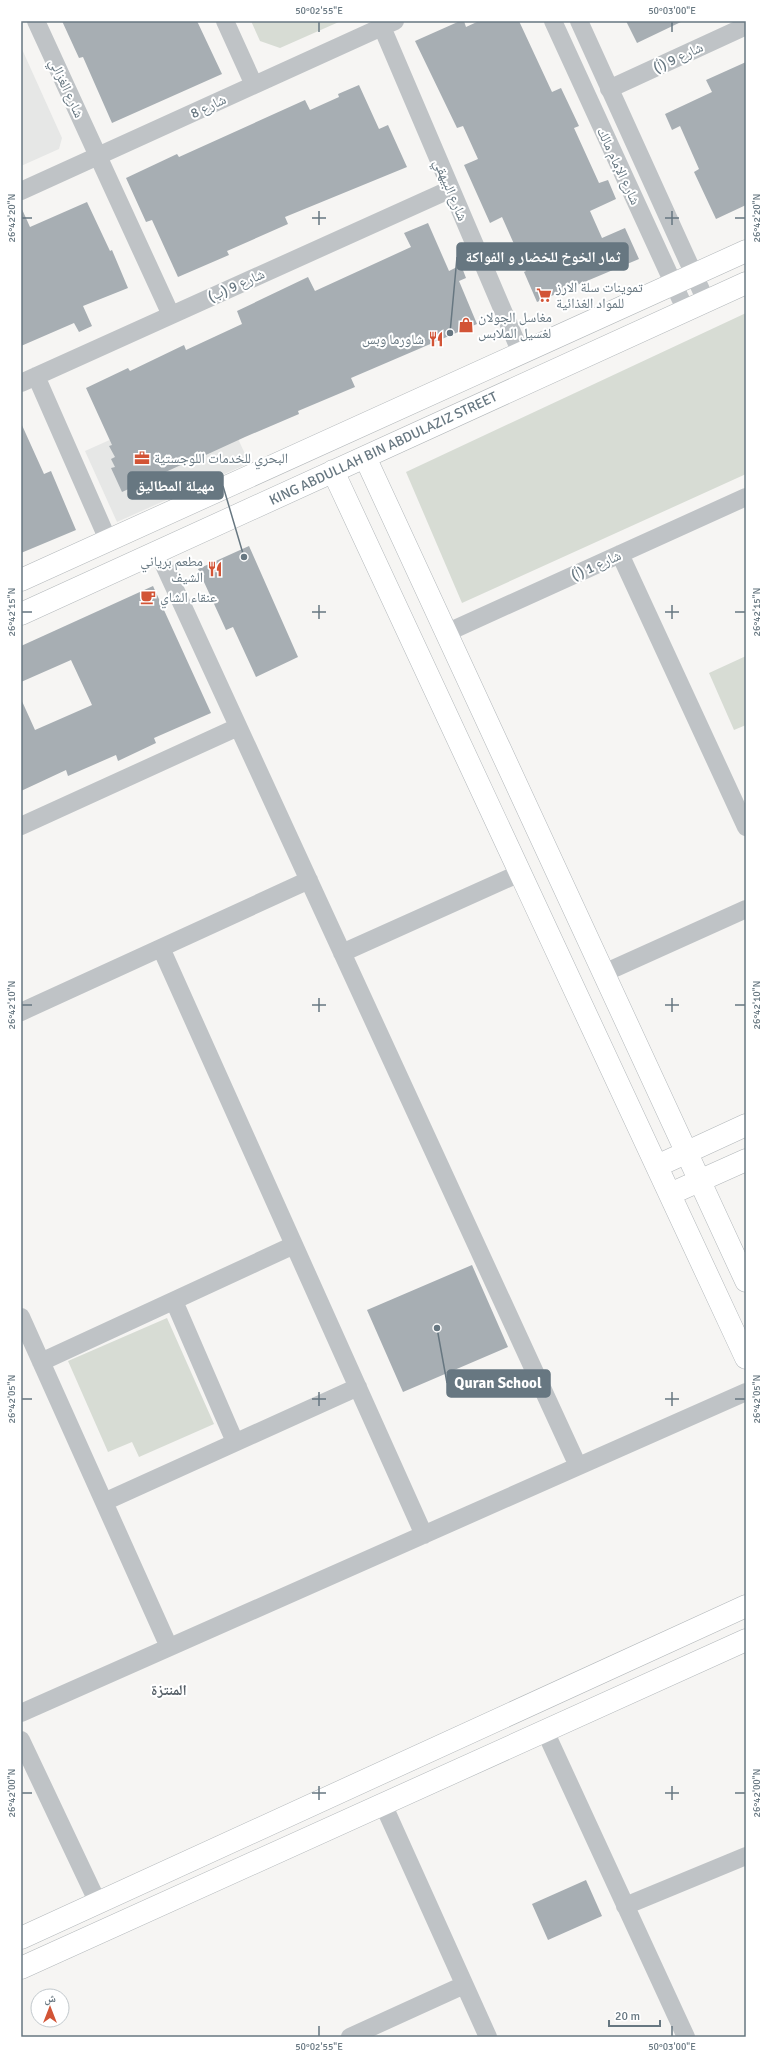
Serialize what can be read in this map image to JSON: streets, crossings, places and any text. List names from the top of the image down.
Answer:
{
  "streets": {
    "main road": ["KING ABDULLAH BIN ABDULAZIZ STREET"],
    "street": [
      "شارع 9 (أ)",
      "شارع الغزالي",
      "شارع 8",
      "شارع الإمام مالك",
      "شارع البيهقي",
      "شارع 9 (ب)",
      "شارع 1 (أ)"
    ]
  },
  "crossings": [
    ["شارع 9 (أ)", "شارع الإمام مالك"],
    ["شارع الغزالي", "شارع 8"],
    ["شارع الغزالي", "شارع 9 (ب)"],
    ["شارع 8", "شارع البيهقي"],
    ["شارع الإمام مالك", "KING ABDULLAH BIN ABDULAZIZ STREET"],
    ["شارع البيهقي", "شارع 9 (ب)"],
    ["شارع البيهقي", "KING ABDULLAH BIN ABDULAZIZ STREET"]
  ],
  "districts": ["المنتزة"],
  "places": {
    "supermarket": ["تموينات سلة الارز للمواد الغذائية"],
    "shop": ["مغاسل الجولان لغسيل الملابس"],
    "other": ["ثمار الخوخ للخضار و الفواكة", "مهيلة المطاليق", "Quran School"],
    "restaurant": ["شاورما وبس", "مطعم برياني الشيف"],
    "office": ["البحري للخدمات اللوجستية"],
    "cafe": ["عنقاء الشاي"]
  },
  "scale_bar": "20 m",
  "north": "top",
  "coordinates": [
    "50°02'55\"E",
    "50°03'00\"E",
    "26°42'20\"N",
    "26°42'15\"N",
    "26°42'10\"N",
    "26°42'05\"N",
    "26°42'00\"N"
  ]
}
